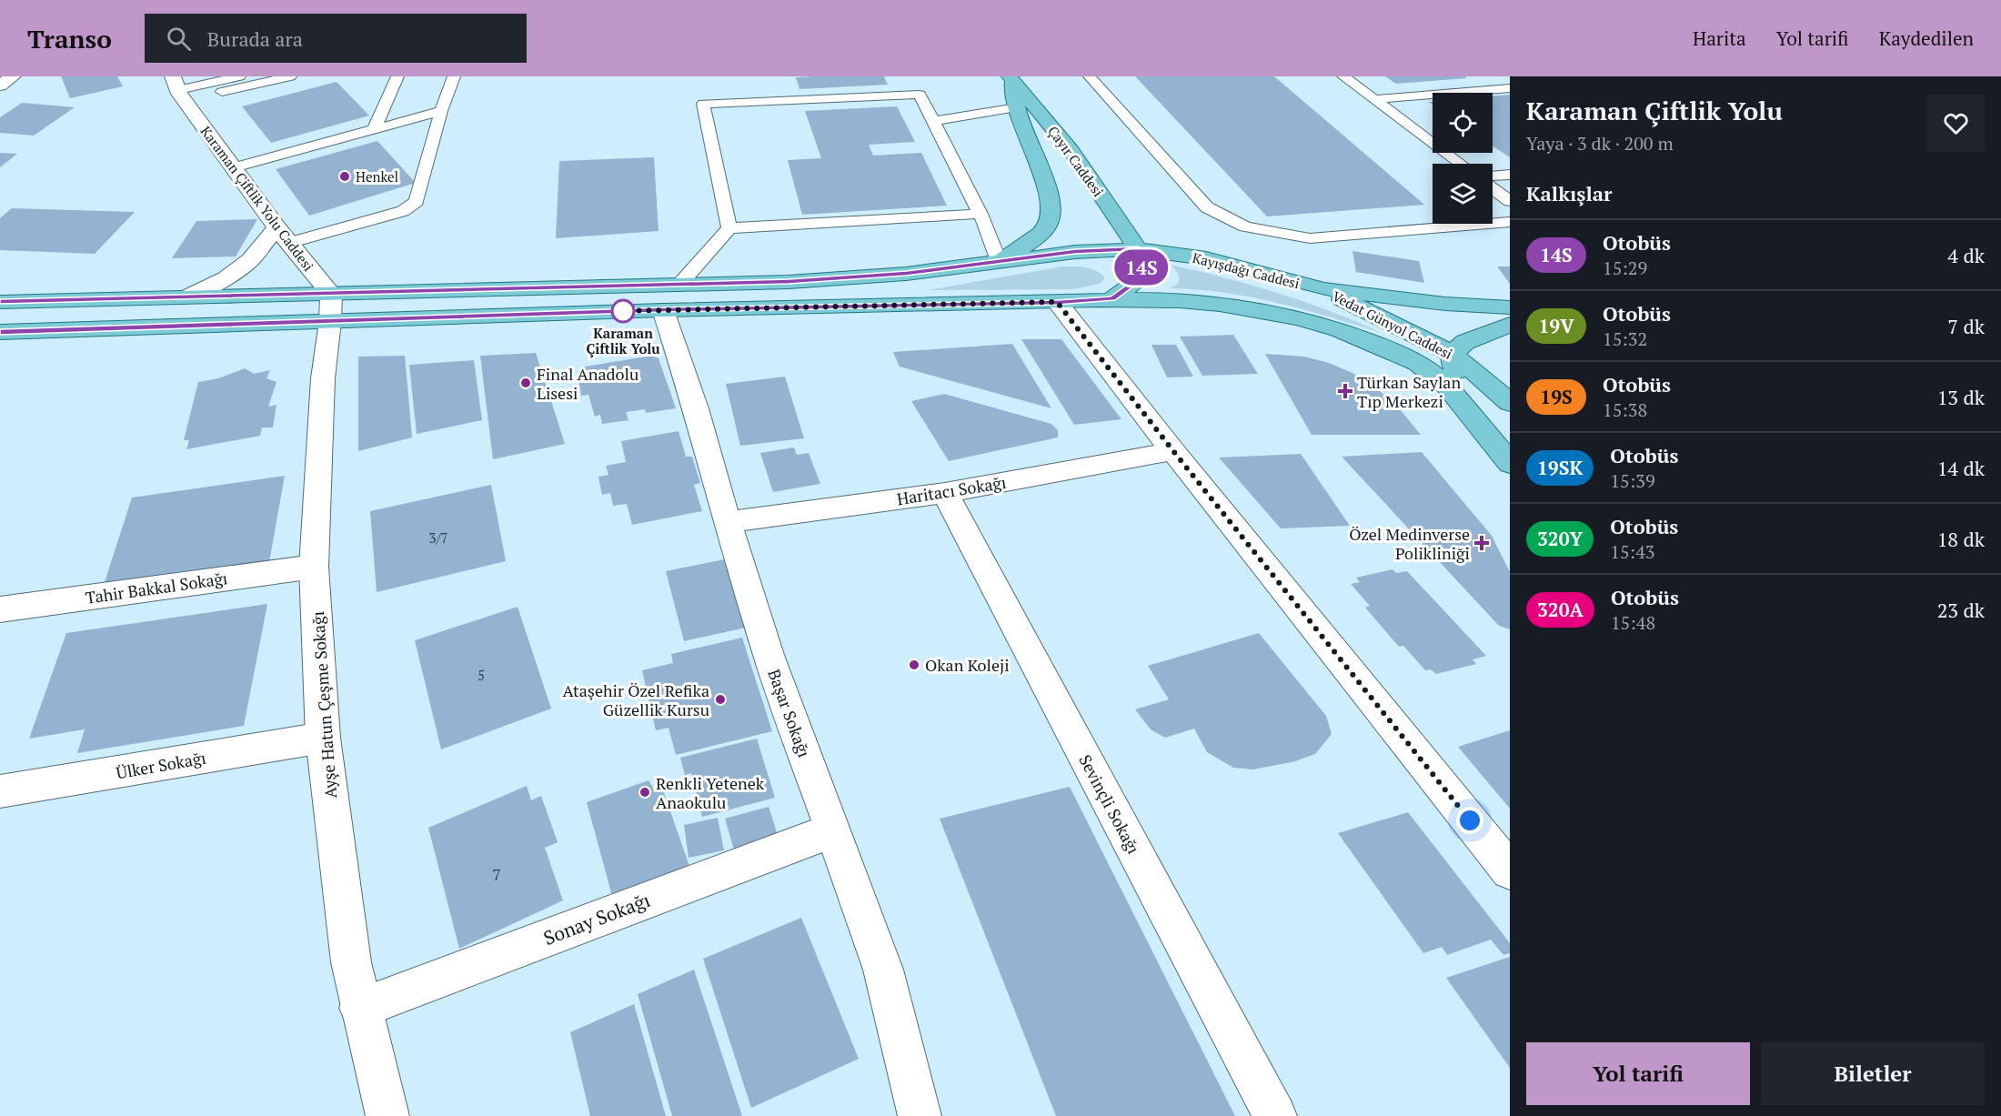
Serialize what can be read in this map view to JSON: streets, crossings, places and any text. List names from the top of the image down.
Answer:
{
  "streets": {
    "main road": ["Çayır Caddesi", "Kayışdağı Caddesi", "Vedat Günyol Caddesi"],
    "street": [
      "Karaman Çiftlik Yolu Caddesi",
      "Haritacı Sokağı",
      "Tahir Bakkal Sokağı",
      "Ayşe Hatun Çeşme Sokağı",
      "Başar Sokağı",
      "Ülker Sokağı",
      "Sevinçli Sokağı",
      "Sonay Sokağı"
    ]
  },
  "crossings": [
    ["Çayır Caddesi", "Kayışdağı Caddesi"],
    ["Karaman Çiftlik Yolu Caddesi", "Kayışdağı Caddesi"],
    ["Karaman Çiftlik Yolu Caddesi", "Ayşe Hatun Çeşme Sokağı"],
    ["Kayışdağı Caddesi", "Vedat Günyol Caddesi"],
    ["Kayışdağı Caddesi", "Ayşe Hatun Çeşme Sokağı"],
    ["Kayışdağı Caddesi", "Başar Sokağı"],
    ["Haritacı Sokağı", "Başar Sokağı"],
    ["Haritacı Sokağı", "Sevinçli Sokağı"],
    ["Tahir Bakkal Sokağı", "Ayşe Hatun Çeşme Sokağı"],
    ["Ayşe Hatun Çeşme Sokağı", "Ülker Sokağı"],
    ["Ayşe Hatun Çeşme Sokağı", "Sonay Sokağı"],
    ["Başar Sokağı", "Sonay Sokağı"]
  ],
  "places": {
    "other": [
      "Henkel",
      "Karaman Çiftlik Yolu",
      "Final Anadolu Lisesi",
      "Okan Koleji",
      "Ataşehir Özel Refika Güzellik Kursu",
      "Renkli Yetenek Anaokulu"
    ],
    "health": ["Türkan Saylan Tıp Merkezi", "Özel Medinverse Polikliniği"]
  },
  "lines": ["bus line 14S"],
  "house_numbers": ["3/7", "5", "7"],
  "page": {
    "header": "Transo",
    "search": "Burada ara",
    "nav": ["Harita", "Yol tarifi", "Kaydedilen"],
    "on_map": "14S",
    "heading": [
      ["Karaman Çiftlik Yolu", "Yaya · 3 dk · 200 m"],
      "Kalkışlar"
    ],
    "list": [
      {
        "mark": "14S",
        "name": "Otobüs",
        "note": "15:29",
        "value": "4 dk"
      },
      {
        "mark": "19V",
        "name": "Otobüs",
        "note": "15:32",
        "value": "7 dk"
      },
      {
        "mark": "19S",
        "name": "Otobüs",
        "note": "15:38",
        "value": "13 dk"
      },
      {
        "mark": "19SK",
        "name": "Otobüs",
        "note": "15:39",
        "value": "14 dk"
      },
      {
        "mark": "320Y",
        "name": "Otobüs",
        "note": "15:43",
        "value": "18 dk"
      },
      {
        "mark": "320A",
        "name": "Otobüs",
        "note": "15:48",
        "value": "23 dk"
      }
    ],
    "buttons": ["Yol tarifi", "Biletler"]
  }
}
